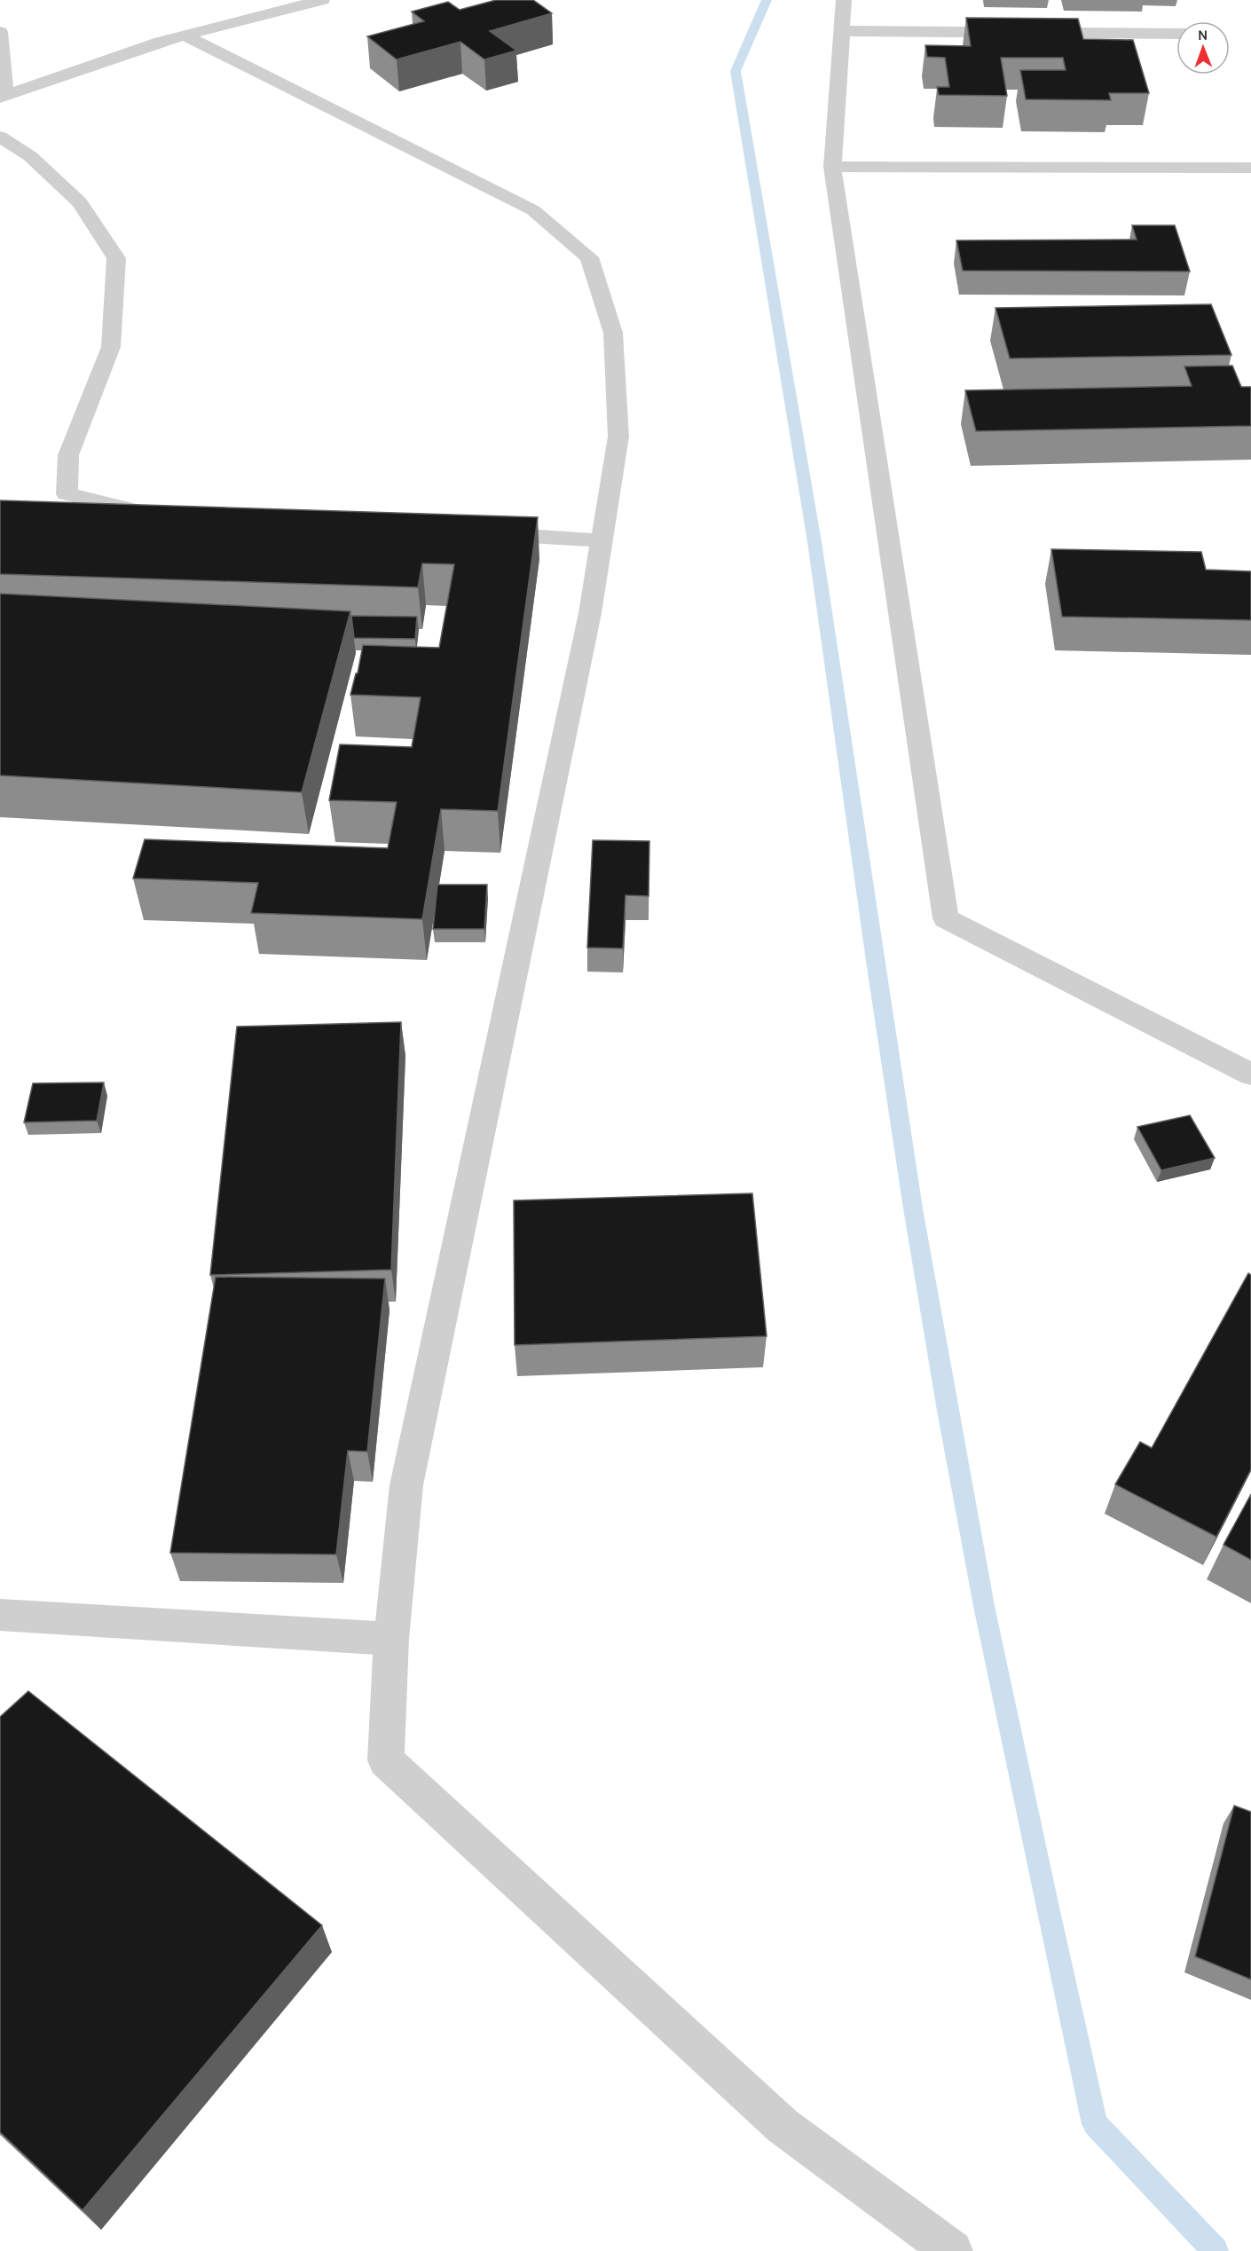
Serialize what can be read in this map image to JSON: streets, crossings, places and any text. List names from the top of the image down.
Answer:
{
  "north": "top"
}
